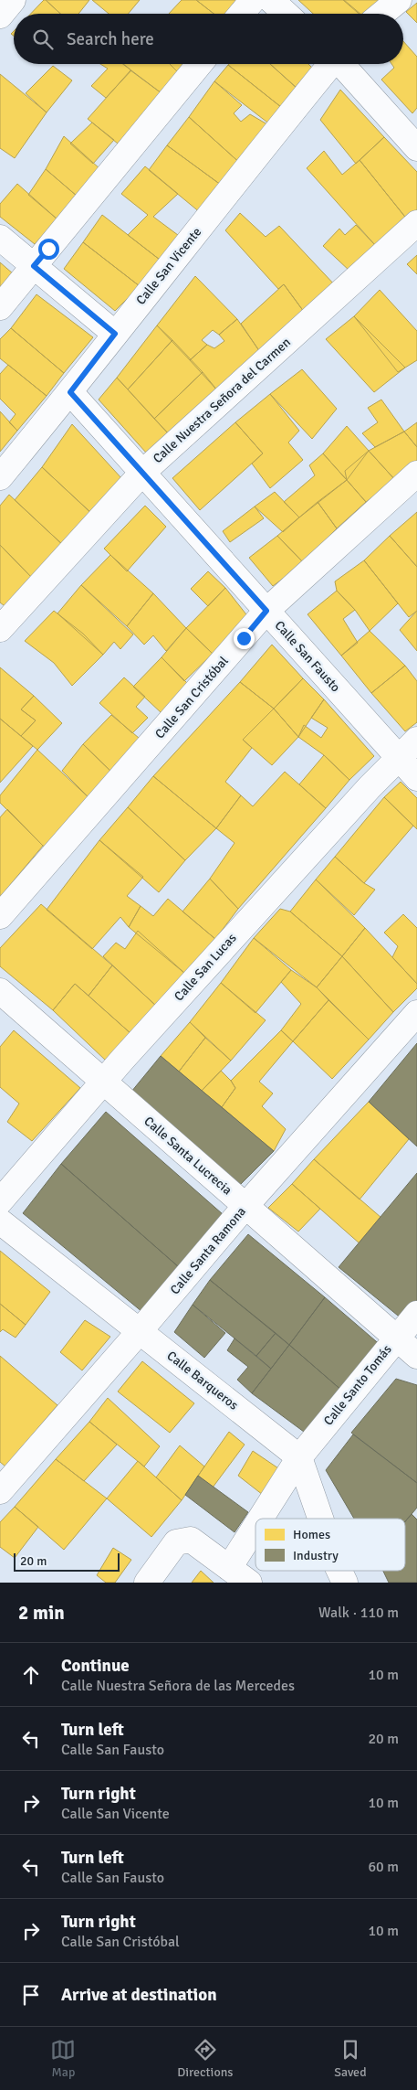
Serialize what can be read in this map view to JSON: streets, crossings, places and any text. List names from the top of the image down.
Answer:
{
  "streets": {
    "street": [
      "Calle San Vicente",
      "Calle Nuestra Señora del Carmen",
      "Calle San Fausto",
      "Calle San Cristóbal",
      "Calle San Lucas",
      "Calle Santa Lucrecia",
      "Calle Santa Ramona",
      "Calle Barqueros",
      "Calle Santo Tomás"
    ]
  },
  "crossings": [
    ["Calle San Vicente", "Calle San Fausto"],
    ["Calle Nuestra Señora del Carmen", "Calle San Fausto"],
    ["Calle San Fausto", "Calle San Cristóbal"],
    ["Calle San Fausto", "Calle San Lucas"],
    ["Calle San Lucas", "Calle Santa Lucrecia"],
    ["Calle Santa Lucrecia", "Calle Santa Ramona"],
    ["Calle Santa Lucrecia", "Calle Santo Tomás"],
    ["Calle Santa Ramona", "Calle Barqueros"],
    ["Calle Barqueros", "Calle Santo Tomás"]
  ],
  "legend": ["Homes", "Industry"],
  "scale_bar": "20 m",
  "page": {
    "search": "Search here",
    "scale": "20 m",
    "heading": ["2 min", "Walk · 110 m"],
    "list": [
      ["Continue", "Calle Nuestra Señora de las Mercedes", "10 m"],
      ["Turn left", "Calle San Fausto", "20 m"],
      ["Turn right", "Calle San Vicente", "10 m"],
      ["Turn left", "Calle San Fausto", "60 m"],
      ["Turn right", "Calle San Cristóbal", "10 m"],
      "Arrive at destination"
    ],
    "nav": ["Map", "Directions", "Saved"]
  }
}
